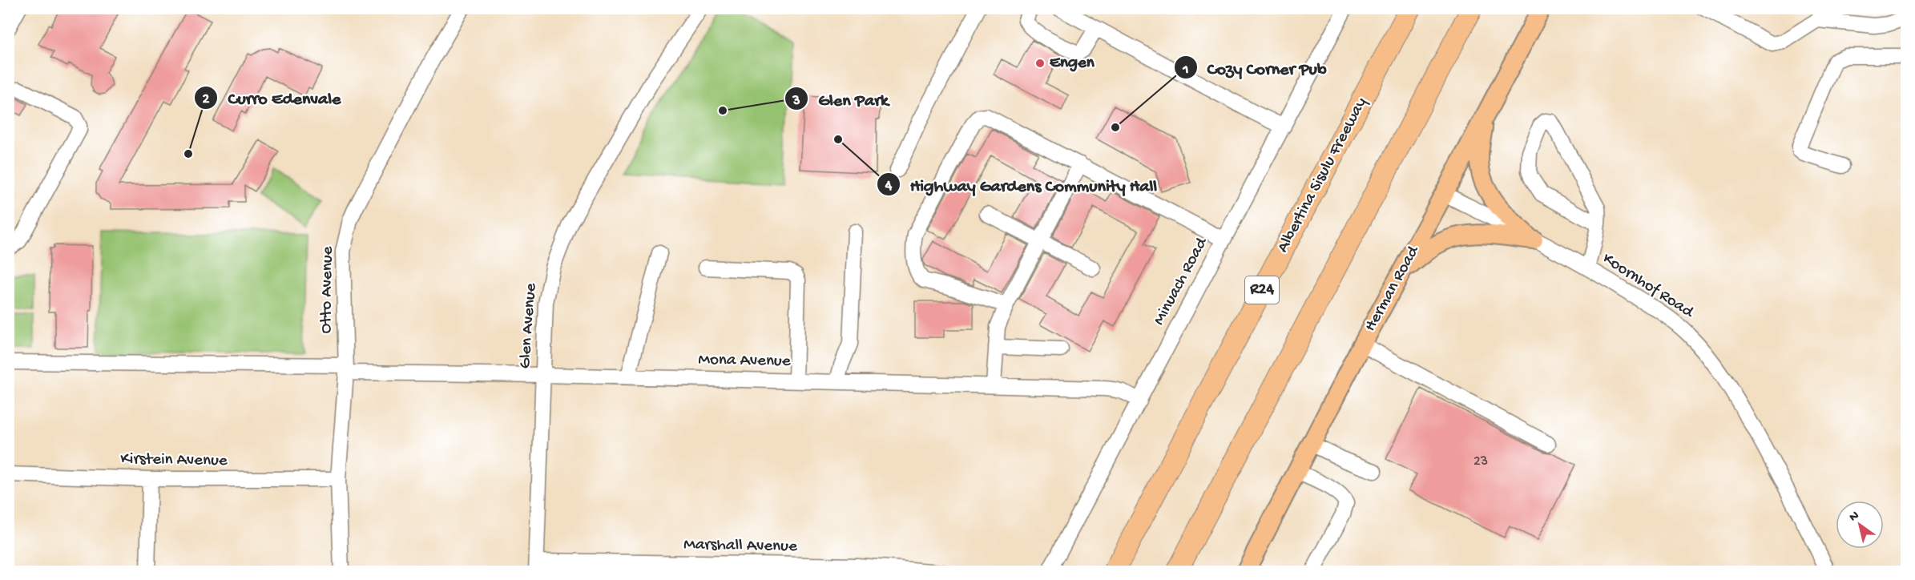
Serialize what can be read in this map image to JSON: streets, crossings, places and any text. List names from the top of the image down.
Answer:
{
  "streets": {
    "highway": ["Albertina Sisulu Freeway", "R24"],
    "main road": ["Herman Road"],
    "street": [
      "Minuach Road",
      "Koornhof Road",
      "Otto Avenue",
      "Glen Avenue",
      "Mona Avenue",
      "Kirstein Avenue",
      "Marshall Avenue"
    ]
  },
  "crossings": [
    ["Minuach Road", "Mona Avenue"],
    ["Koornhof Road", "Herman Road"],
    ["Otto Avenue", "Mona Avenue"],
    ["Otto Avenue", "Kirstein Avenue"],
    ["Glen Avenue", "Mona Avenue"],
    ["Glen Avenue", "Marshall Avenue"]
  ],
  "places": [
    "Engen",
    "Glen Park",
    "Cozy Corner Pub",
    "Highway Gardens Community Hall",
    "Curro Edenvale"
  ],
  "house_numbers": ["23"],
  "north": "top left"
}
